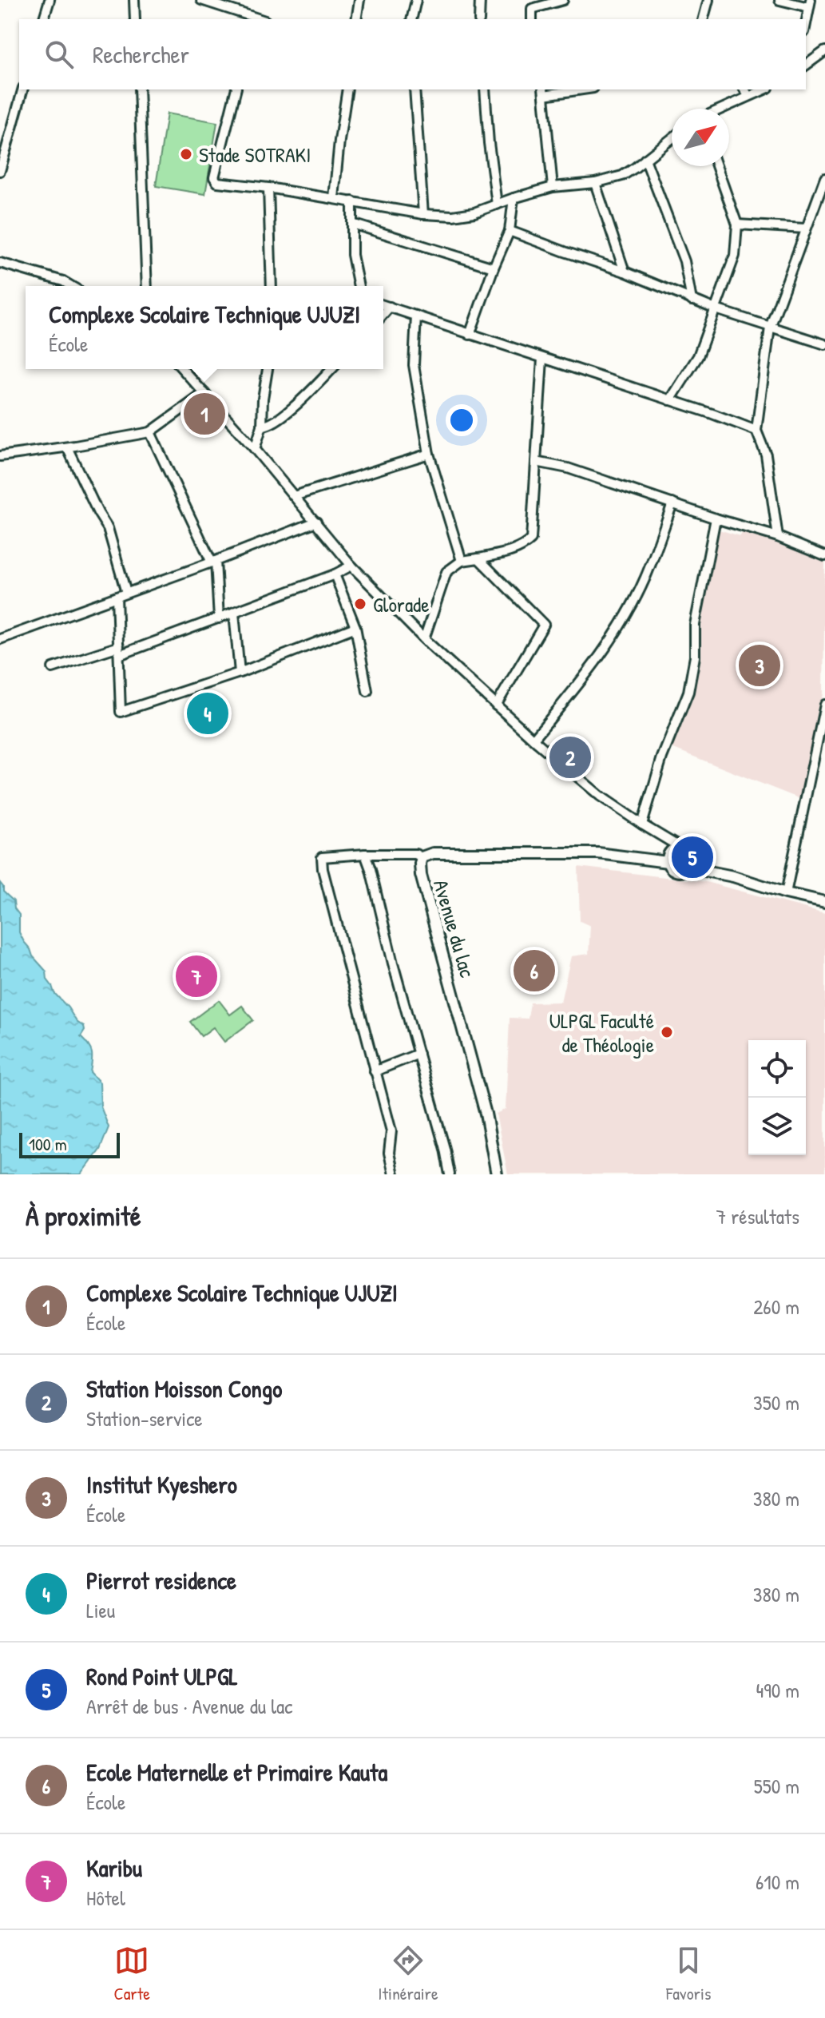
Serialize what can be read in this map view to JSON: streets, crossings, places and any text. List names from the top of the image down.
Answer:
{
  "streets": {
    "main road": ["Avenue du lac"]
  },
  "places": ["Stade SOTRAKI", "Glorade", "ULPGL Faculté de Théologie"],
  "scale_bar": "100 m",
  "north": "top right",
  "page": {
    "search": "Rechercher",
    "popup": ["Complexe Scolaire Technique UJUZI", "École"],
    "pins": [
      "1",
      "3",
      "4",
      "2",
      "5",
      "6",
      "7"
    ],
    "scale": "100 m",
    "heading": ["À proximité", "7 résultats"],
    "list": [
      {
        "mark": "1",
        "name": "Complexe Scolaire Technique UJUZI",
        "note": "École",
        "value": "260 m"
      },
      {
        "mark": "2",
        "name": "Station Moisson Congo",
        "note": "Station-service",
        "value": "350 m"
      },
      {
        "mark": "3",
        "name": "Institut Kyeshero",
        "note": "École",
        "value": "380 m"
      },
      {
        "mark": "4",
        "name": "Pierrot residence",
        "note": "Lieu",
        "value": "380 m"
      },
      {
        "mark": "5",
        "name": "Rond Point ULPGL",
        "note": "Arrêt de bus · Avenue du lac",
        "value": "490 m"
      },
      {
        "mark": "6",
        "name": "Ecole Maternelle et Primaire Kauta",
        "note": "École",
        "value": "550 m"
      },
      {
        "mark": "7",
        "name": "Karibu",
        "note": "Hôtel",
        "value": "610 m"
      }
    ],
    "nav": ["Carte", "Itinéraire", "Favoris"]
  }
}
